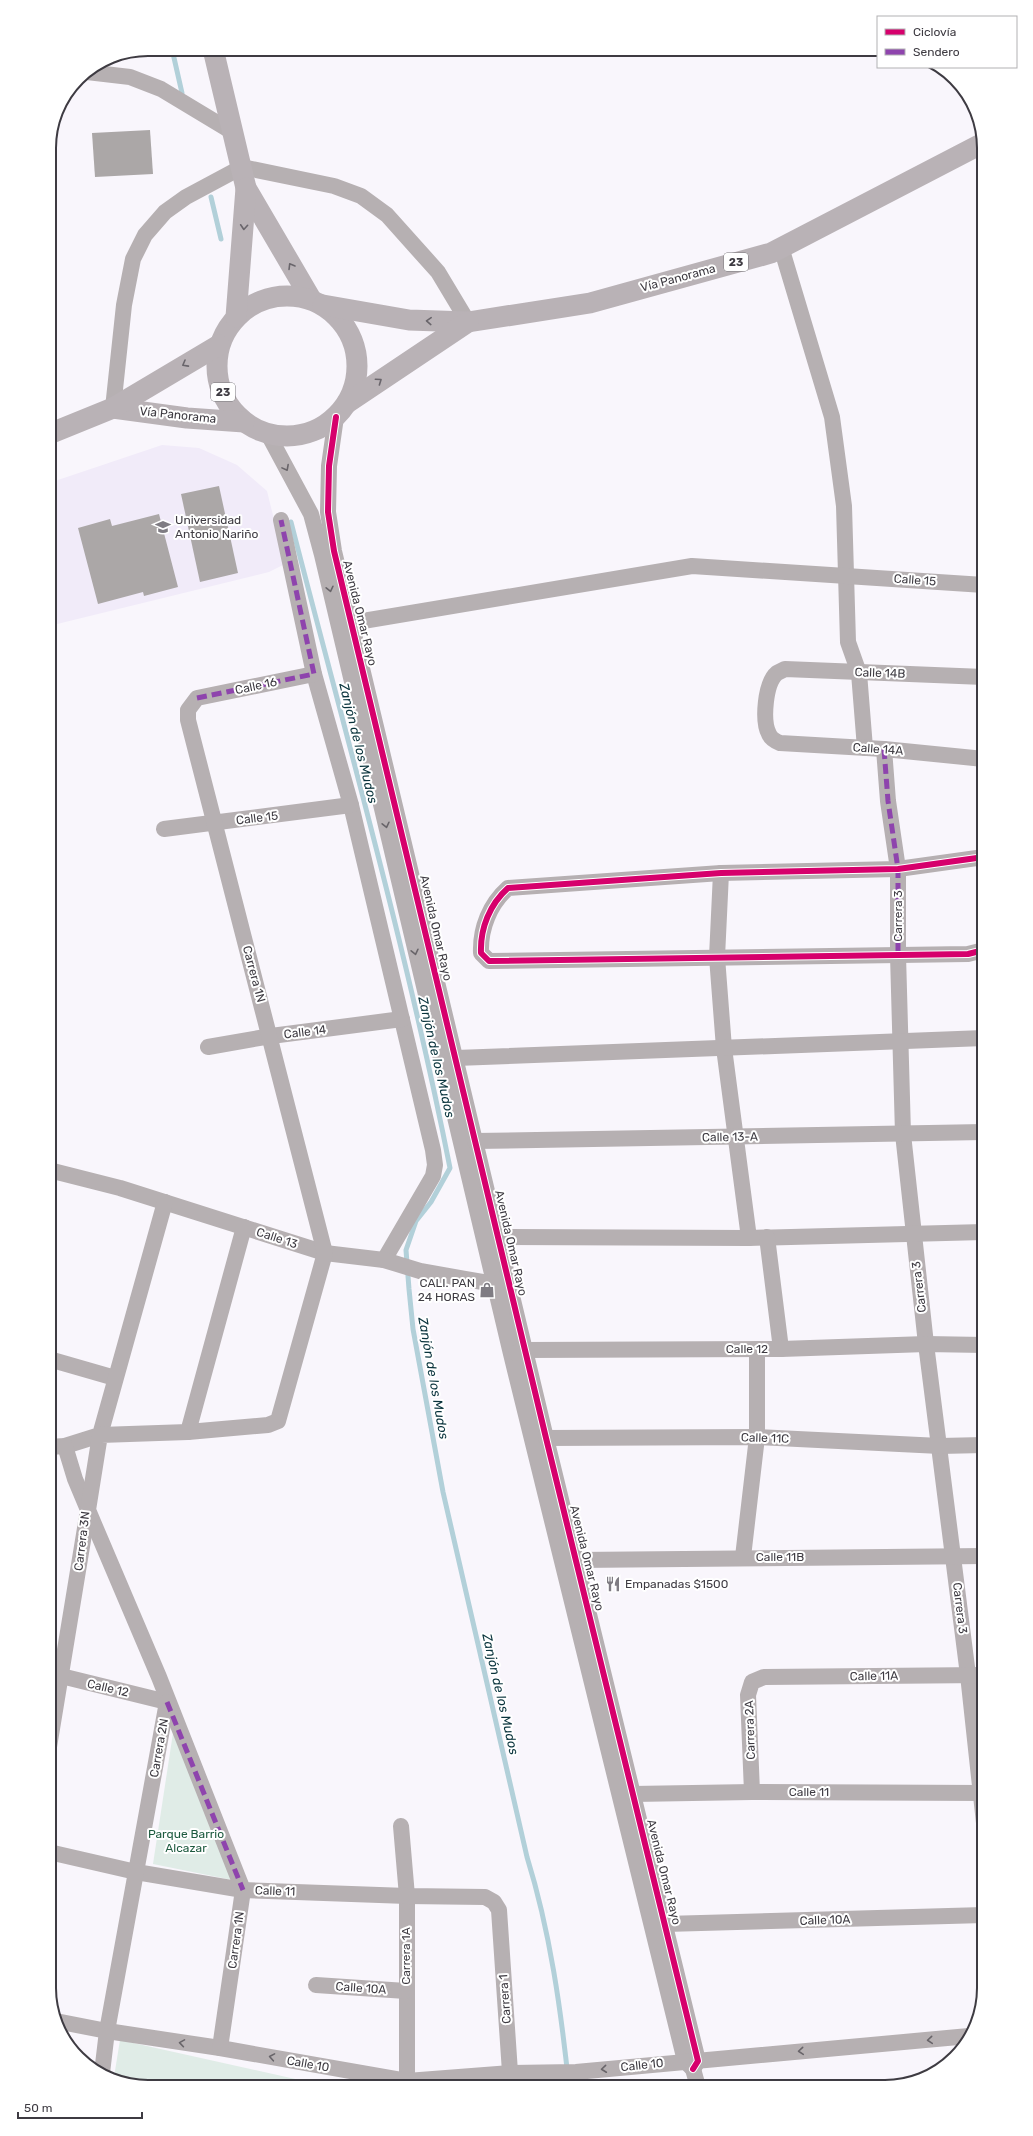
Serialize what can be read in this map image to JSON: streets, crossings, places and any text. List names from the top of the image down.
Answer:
{
  "streets": {
    "main road": ["23", "Vía Panorama"],
    "street": [
      "Calle 15",
      "Avenida Omar Rayo",
      "Calle 14B",
      "Calle 16",
      "Calle 14A",
      "Carrera 3",
      "Carrera 1N",
      "Calle 14",
      "Calle 13-A",
      "Calle 13",
      "Calle 12",
      "Calle 11C",
      "Carrera 3N",
      "Calle 11B",
      "Calle 11A",
      "Carrera 2A",
      "Carrera 2N",
      "Calle 11",
      "Calle 10A",
      "Carrera 1A",
      "Carrera 1",
      "Calle 10"
    ]
  },
  "crossings": [
    ["23", "Vía Panorama"],
    ["23", "Avenida Omar Rayo"],
    ["Vía Panorama", "Avenida Omar Rayo"],
    ["Calle 15", "Avenida Omar Rayo"],
    ["Calle 15", "Carrera 1N"],
    ["Avenida Omar Rayo", "Calle 13-A"],
    ["Avenida Omar Rayo", "Calle 13"],
    ["Avenida Omar Rayo", "Calle 12"],
    ["Avenida Omar Rayo", "Calle 11C"],
    ["Avenida Omar Rayo", "Calle 11B"],
    ["Avenida Omar Rayo", "Calle 11"],
    ["Avenida Omar Rayo", "Calle 10A"],
    ["Avenida Omar Rayo", "Calle 10"],
    ["Calle 14B", "Calle 14A"],
    ["Calle 16", "Carrera 1N"],
    ["Calle 14A", "Carrera 3"],
    ["Carrera 3", "Calle 13-A"],
    ["Carrera 3", "Calle 12"],
    ["Carrera 3", "Calle 11C"],
    ["Carrera 3", "Calle 11B"],
    ["Carrera 3", "Calle 11A"],
    ["Carrera 1N", "Calle 14"],
    ["Carrera 1N", "Calle 13"],
    ["Carrera 1N", "Calle 11"],
    ["Carrera 1N", "Calle 10"],
    ["Calle 12", "Carrera 2N"],
    ["Carrera 3N", "Carrera 2N"],
    ["Calle 11A", "Carrera 2A"],
    ["Carrera 2A", "Calle 11"],
    ["Carrera 2N", "Calle 11"],
    ["Carrera 2N", "Calle 10"],
    ["Calle 11", "Carrera 1A"],
    ["Calle 11", "Carrera 1"],
    ["Calle 10A", "Carrera 1A"],
    ["Carrera 1", "Calle 10"]
  ],
  "one_way": ["Calle 10"],
  "water": ["Zanjón de los Mudos"],
  "parks": ["Parque Barrio Alcazar"],
  "places": {
    "school or university": ["Universidad Antonio Nariño"],
    "shop": ["CALI. PAN 24 HORAS"],
    "restaurant": ["Empanadas $1500"]
  },
  "legend": ["Ciclovía", "Sendero"],
  "scale_bar": "50 m"
}
